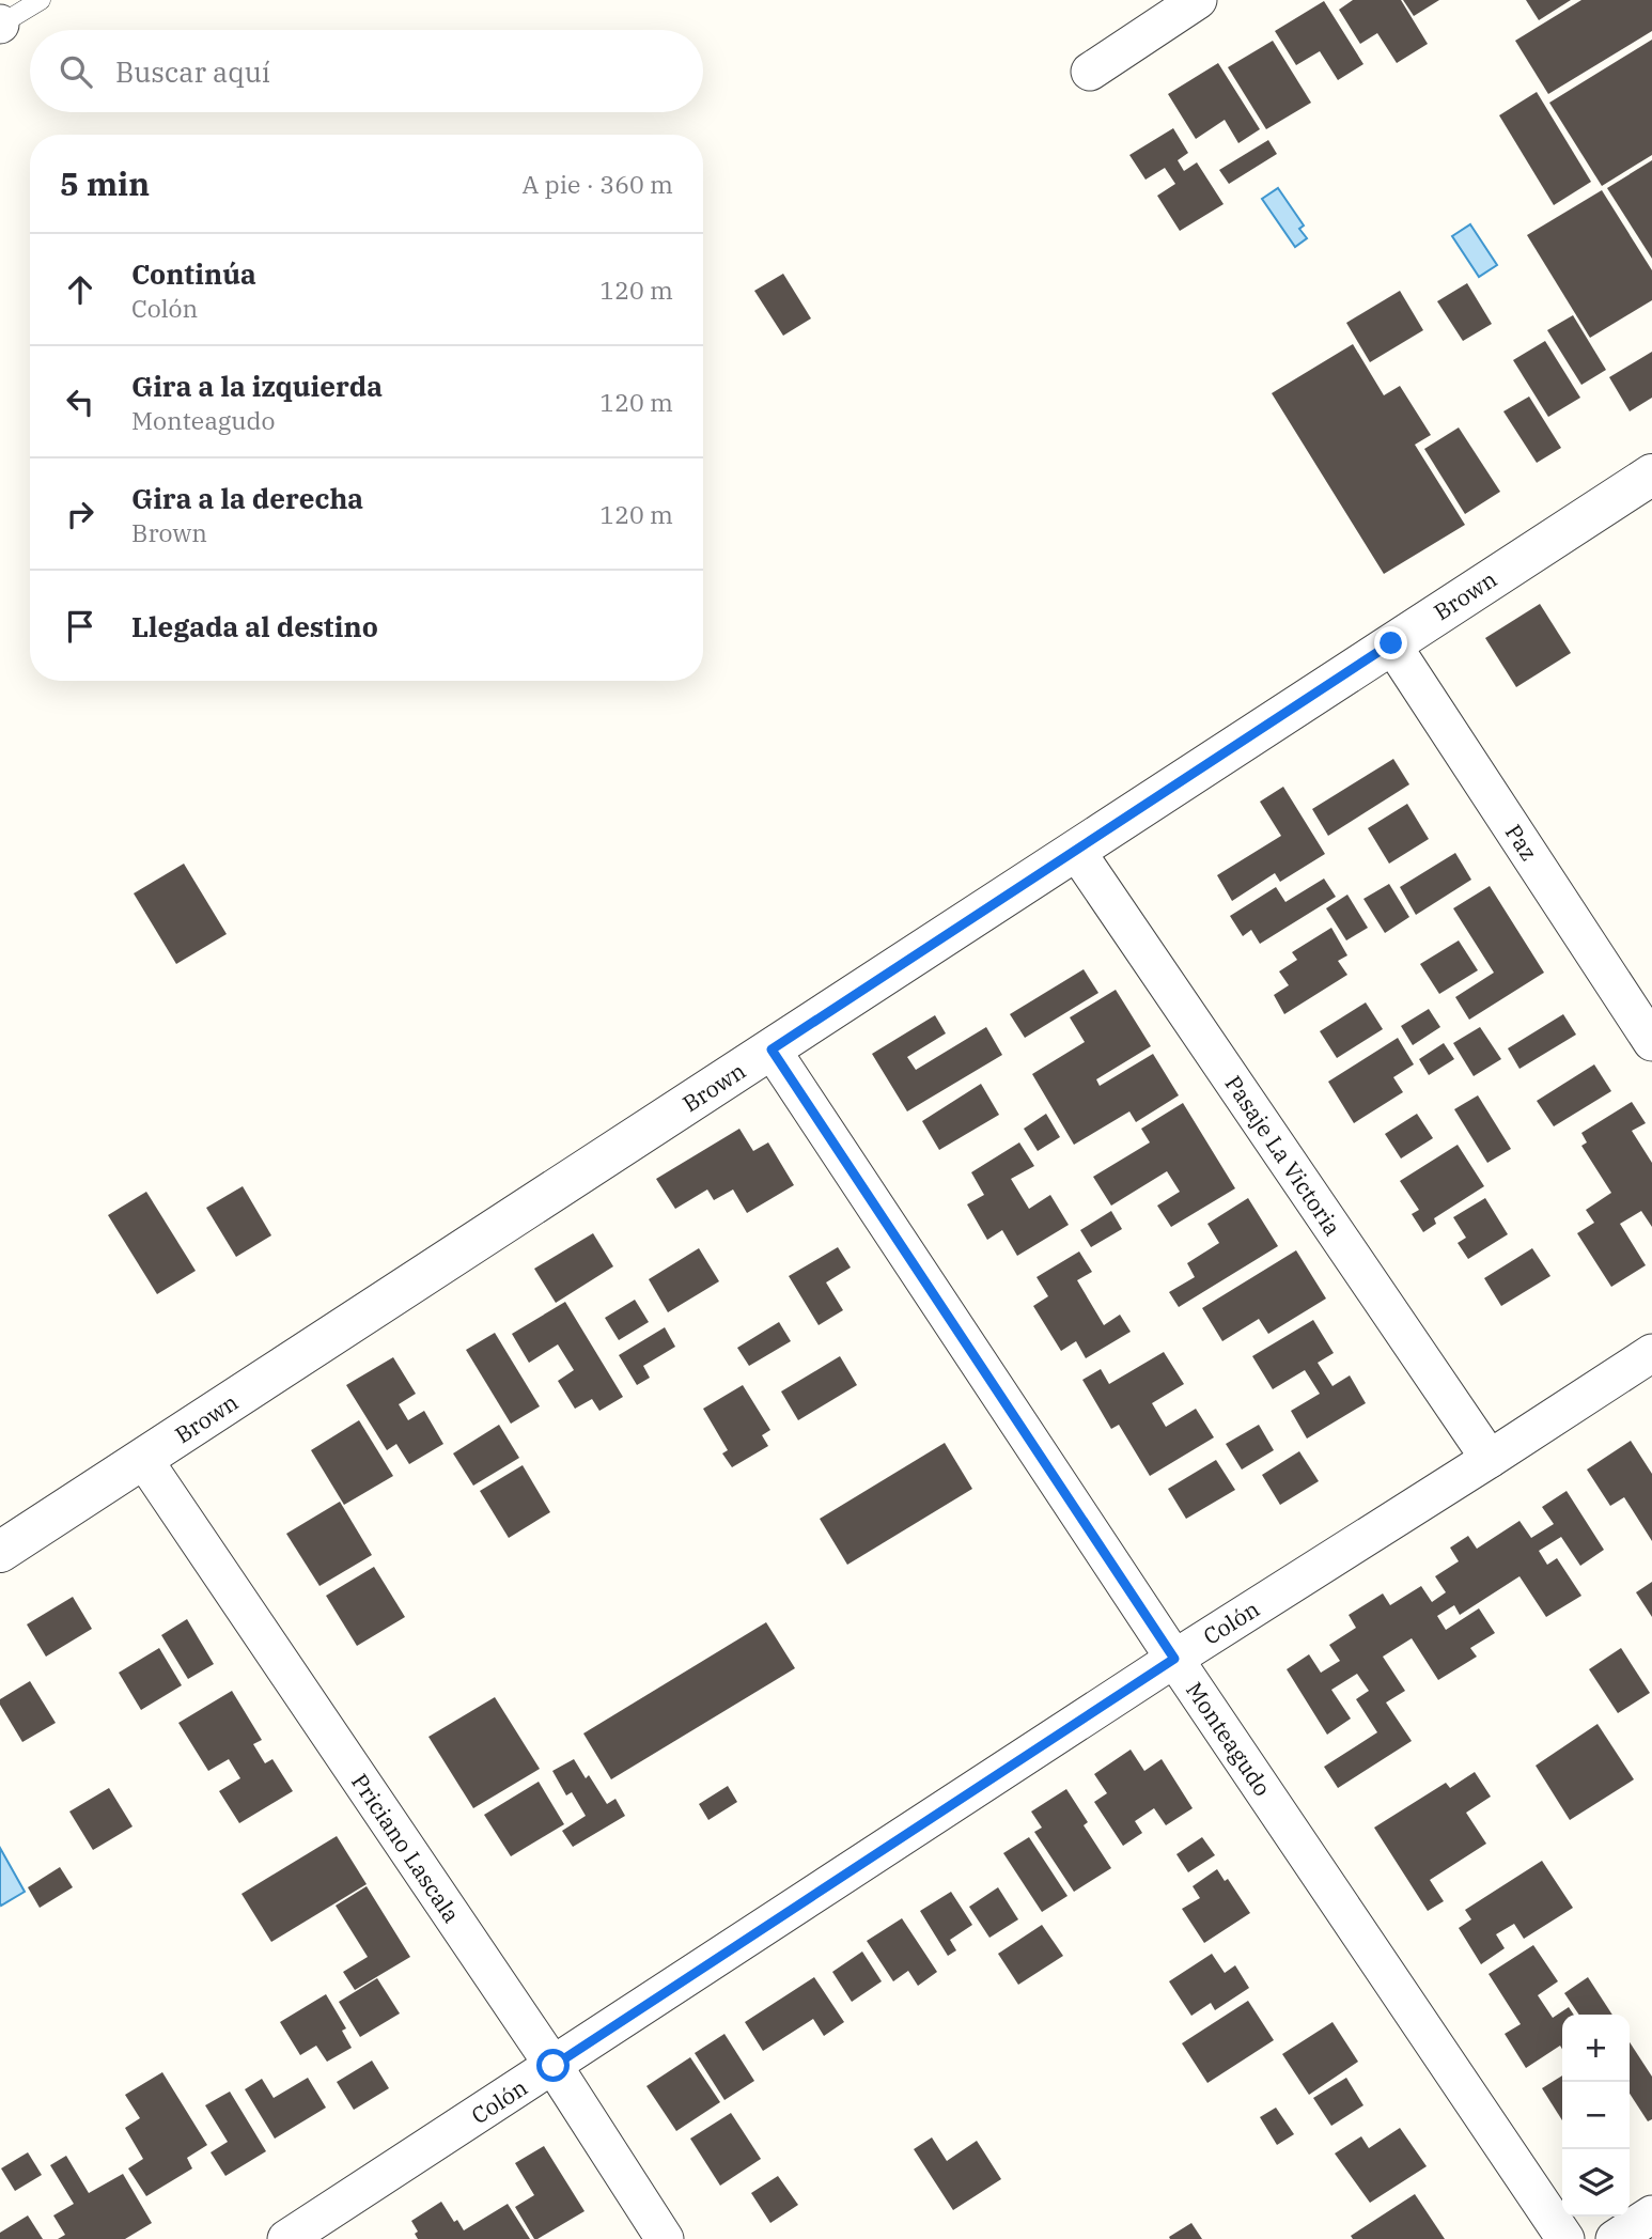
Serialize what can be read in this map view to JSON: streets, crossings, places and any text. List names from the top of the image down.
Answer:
{
  "streets": {
    "street": [
      "Brown",
      "Paz",
      "Pasaje La Victoria",
      "Colón",
      "Monteagudo",
      "Priciano Lascala"
    ]
  },
  "crossings": [
    ["Brown", "Paz"],
    ["Brown", "Pasaje La Victoria"],
    ["Brown", "Monteagudo"],
    ["Brown", "Priciano Lascala"],
    ["Pasaje La Victoria", "Colón"],
    ["Colón", "Monteagudo"],
    ["Colón", "Priciano Lascala"]
  ],
  "page": {
    "search": "Buscar aquí",
    "heading": ["5 min", "A pie · 360 m"],
    "list": [
      ["Continúa", "Colón", "120 m"],
      ["Gira a la izquierda", "Monteagudo", "120 m"],
      ["Gira a la derecha", "Brown", "120 m"],
      "Llegada al destino"
    ],
    "map_buttons": ["+", "−"]
  }
}
